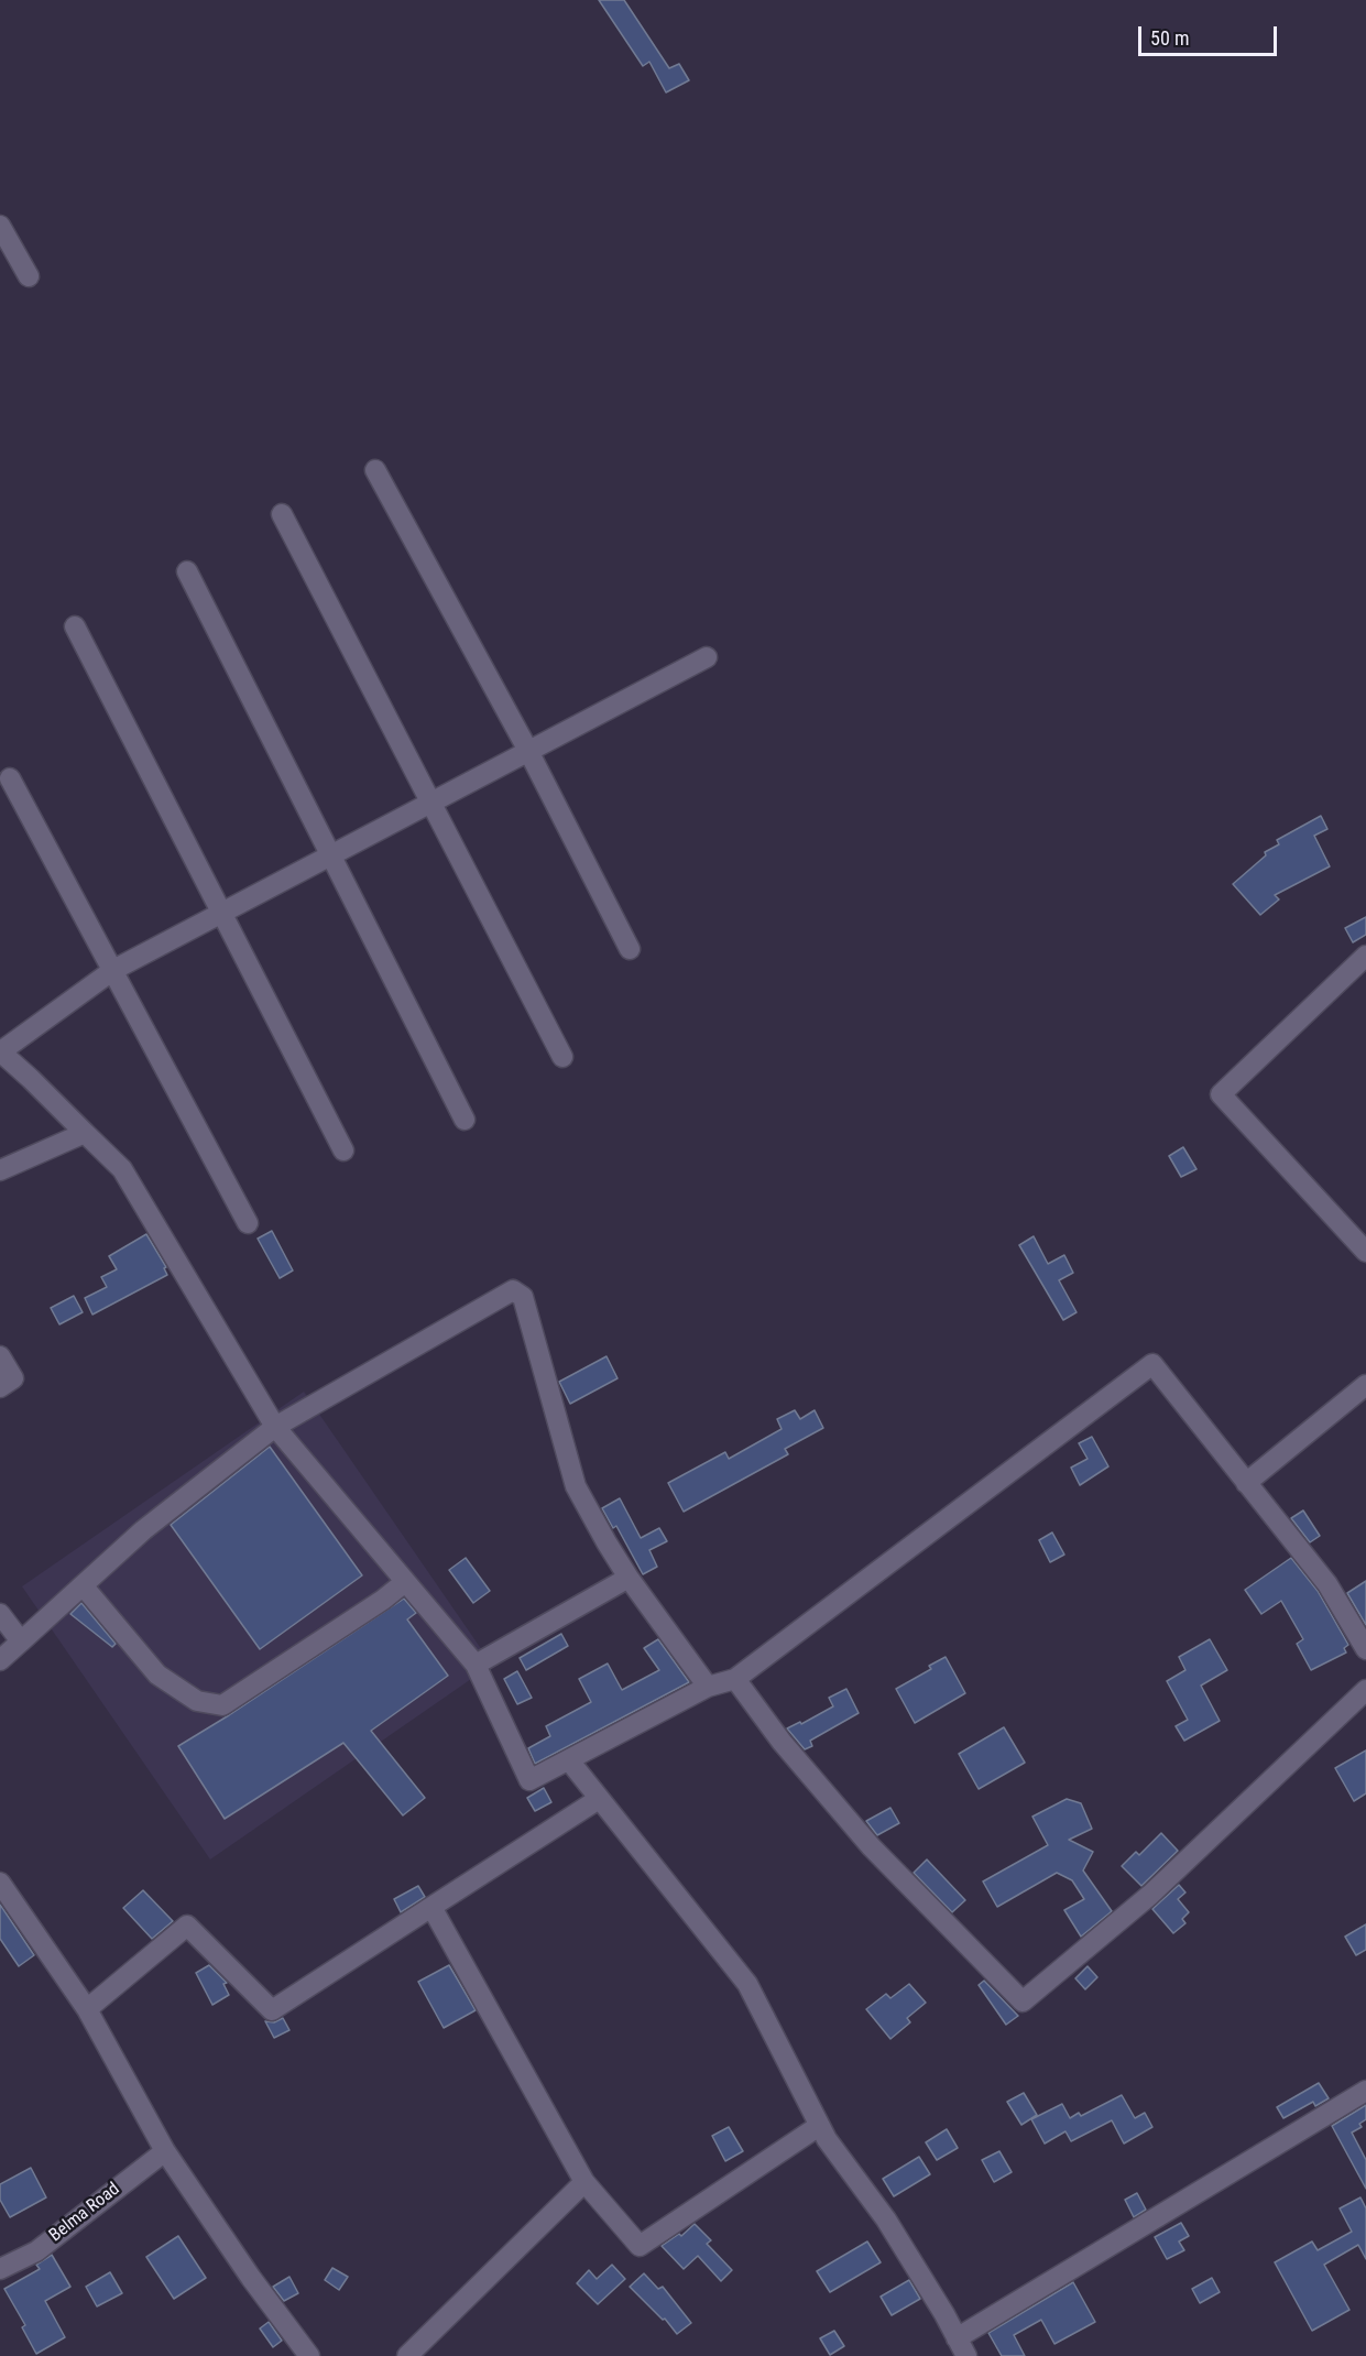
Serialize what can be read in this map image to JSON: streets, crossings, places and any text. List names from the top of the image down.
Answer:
{
  "streets": {
    "street": ["Belma Road"]
  },
  "scale_bar": "50 m"
}
